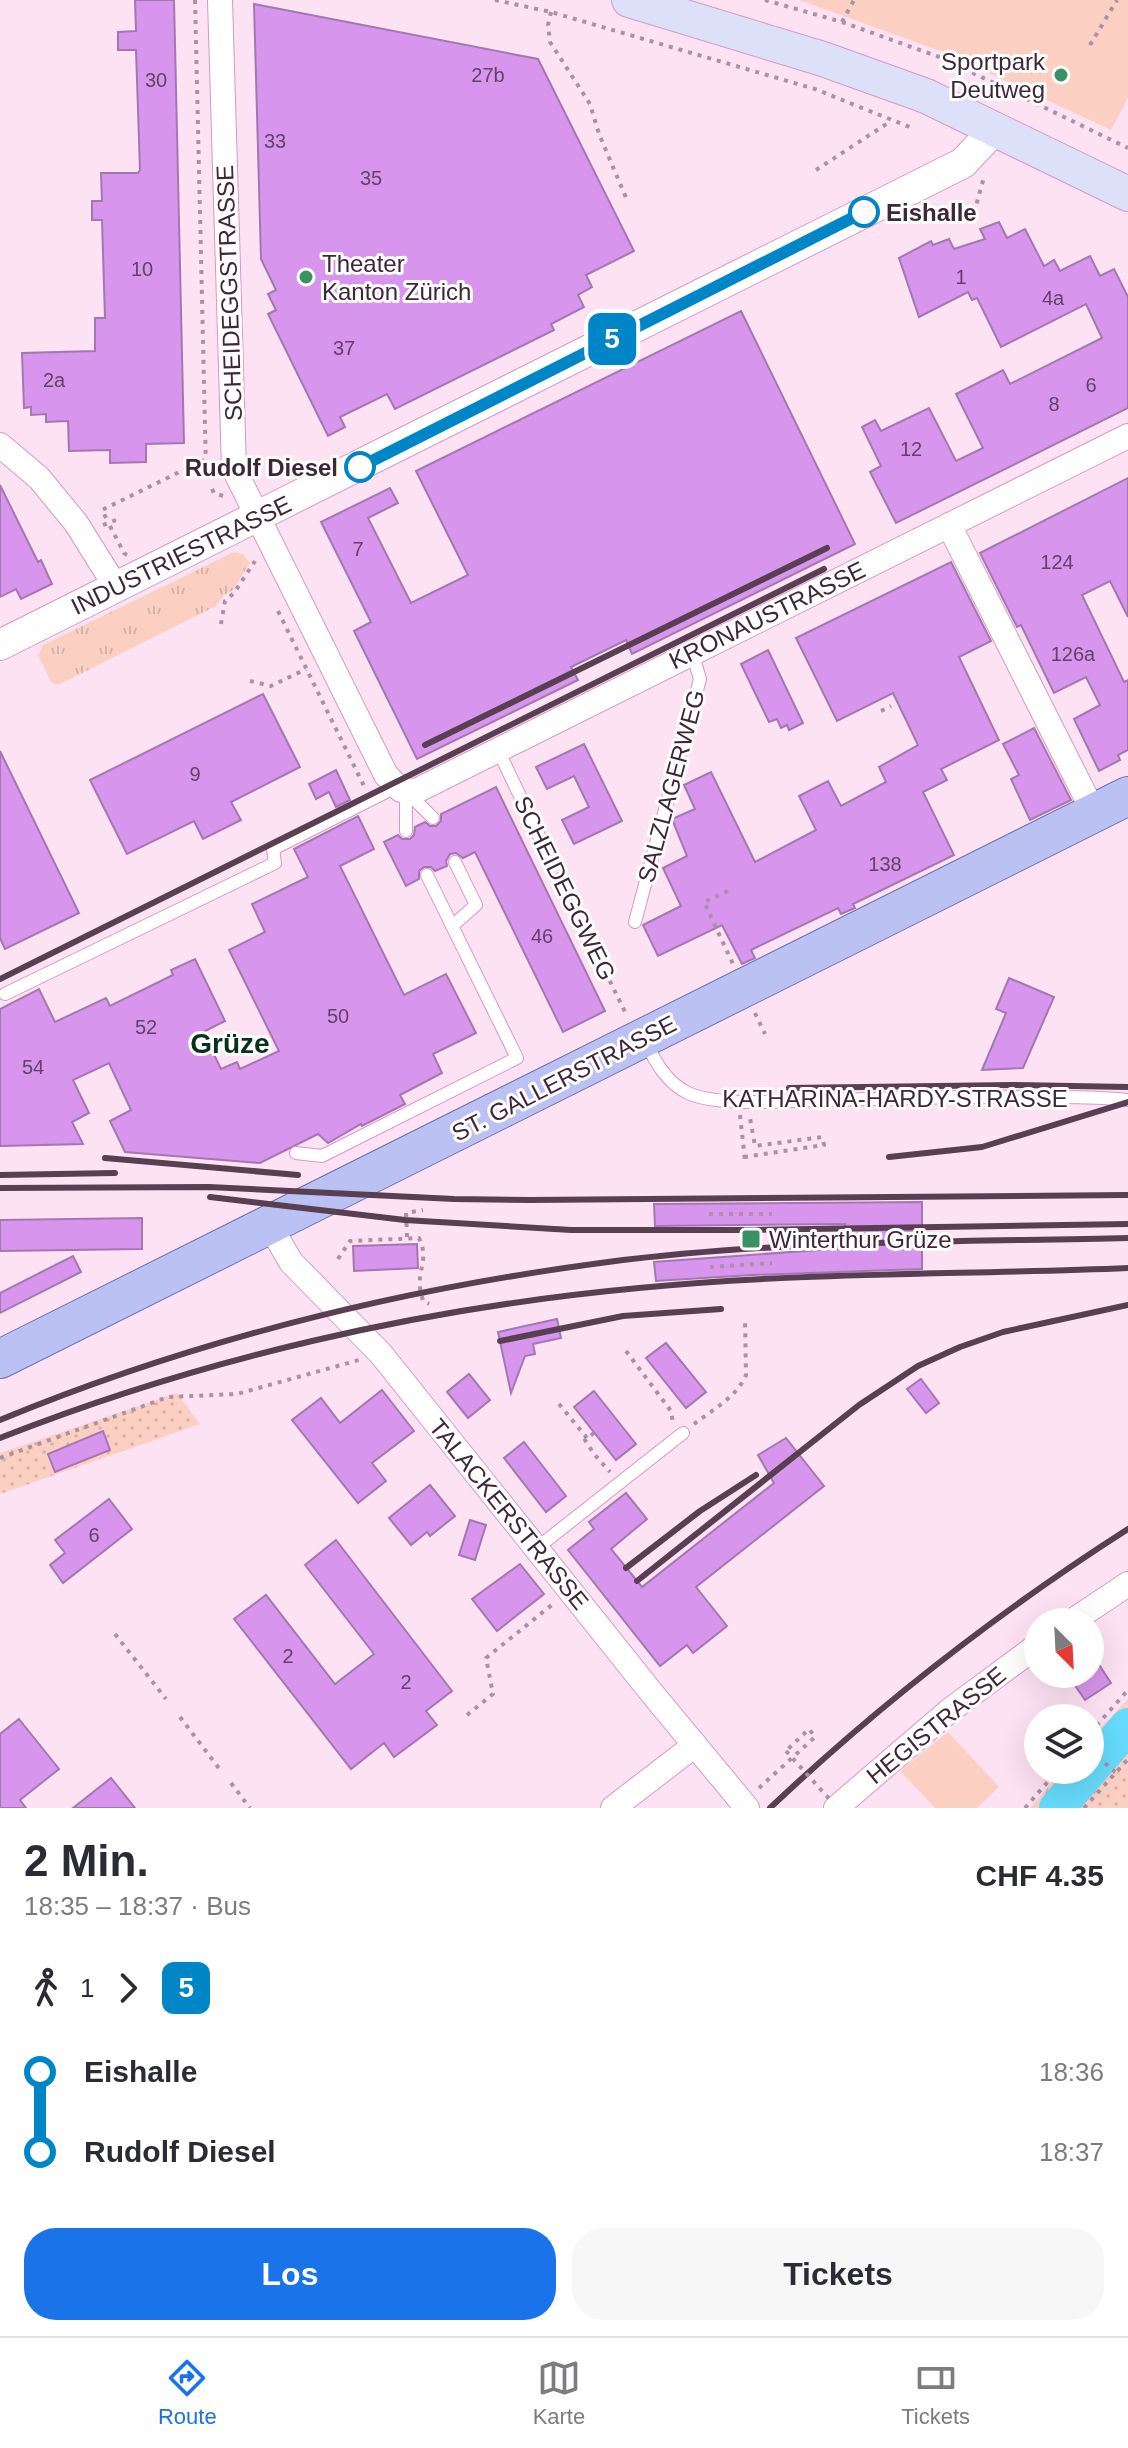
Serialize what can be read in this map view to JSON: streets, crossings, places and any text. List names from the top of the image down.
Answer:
{
  "streets": {
    "main road": ["ST. GALLERSTRASSE"],
    "street": [
      "SCHEIDEGGSTRASSE",
      "INDUSTRIESTRASSE",
      "KRONAUSTRASSE",
      "TALACKERSTRASSE",
      "HEGISTRASSE"
    ],
    "lane": ["SALZLAGERWEG", "SCHEIDEGGWEG", "KATHARINA-HARDY-STRASSE"]
  },
  "crossings": [
    ["SCHEIDEGGSTRASSE", "INDUSTRIESTRASSE"],
    ["SCHEIDEGGSTRASSE", "KRONAUSTRASSE"],
    ["KRONAUSTRASSE", "SALZLAGERWEG"],
    ["KRONAUSTRASSE", "SCHEIDEGGWEG"],
    ["SCHEIDEGGWEG", "ST. GALLERSTRASSE"],
    ["SCHEIDEGGWEG", "KATHARINA-HARDY-STRASSE"],
    ["ST. GALLERSTRASSE", "KATHARINA-HARDY-STRASSE"],
    ["ST. GALLERSTRASSE", "TALACKERSTRASSE"]
  ],
  "districts": ["Grüze"],
  "places": {
    "other": [
      "Sportpark Deutweg",
      "Eishalle",
      "Theater Kanton Zürich",
      "Rudolf Diesel"
    ],
    "transit": ["Winterthur Grüze"]
  },
  "lines": ["bus line 5"],
  "house_numbers": [
    "27b",
    "30",
    "33",
    "35",
    "10",
    "1",
    "4a",
    "37",
    "2a",
    "6",
    "8",
    "12",
    "7",
    "124",
    "126a",
    "9",
    "138",
    "46",
    "50",
    "52",
    "54",
    "6",
    "2",
    "2"
  ],
  "north": "bottom right",
  "page": {
    "on_map": "5",
    "heading": ["2 Min.", "18:35 – 18:37 · Bus", "CHF 4.35"],
    "legs": ["1", "5"],
    "list": [
      {
        "name": "Eishalle",
        "value": "18:36"
      },
      {
        "name": "Rudolf Diesel",
        "value": "18:37"
      }
    ],
    "buttons": ["Los", "Tickets"],
    "tabs": ["Route", "Karte", "Tickets"]
  }
}
